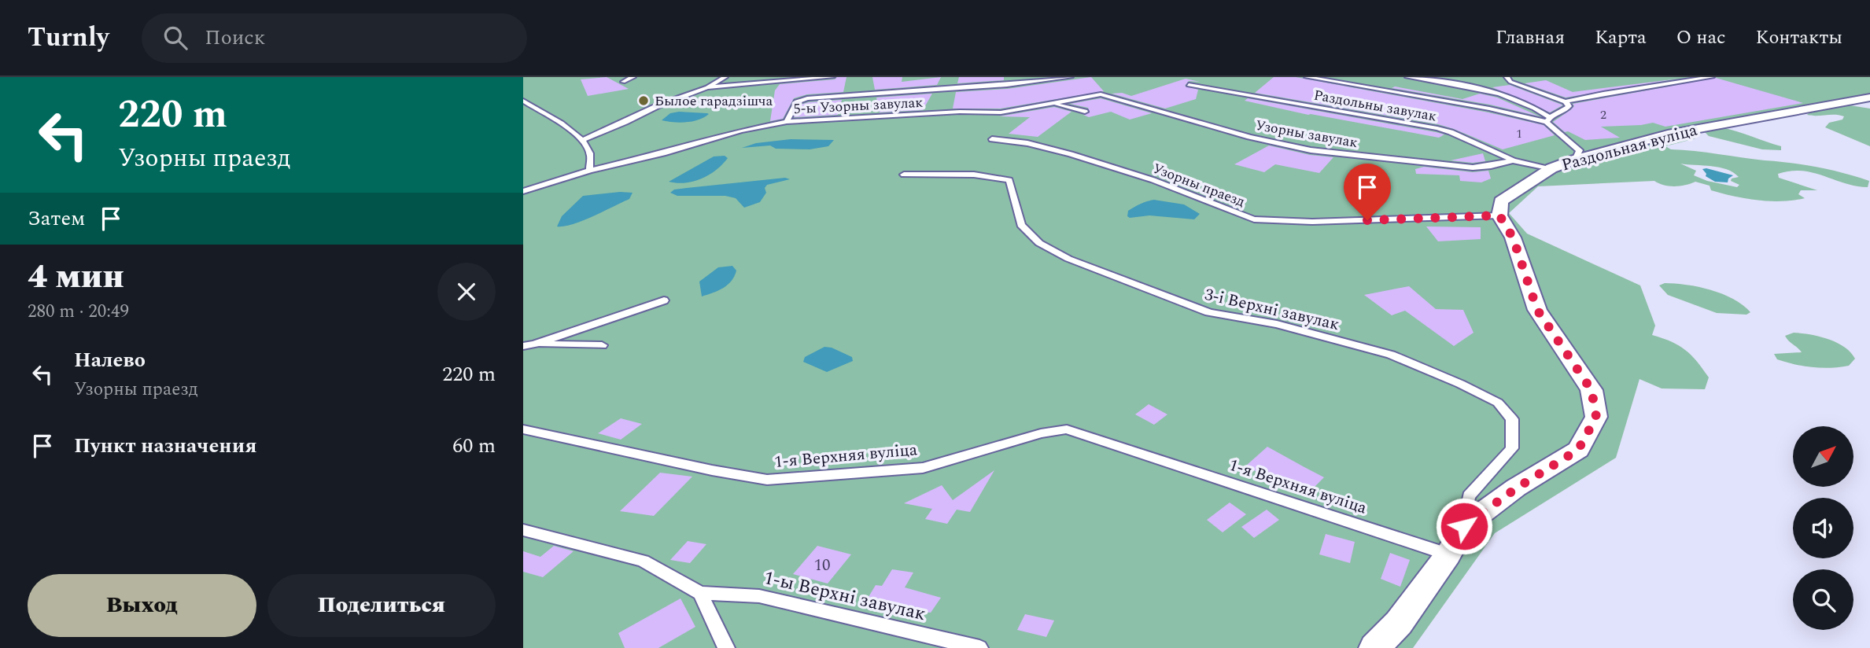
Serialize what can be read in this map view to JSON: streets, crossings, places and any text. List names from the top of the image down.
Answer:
{
  "streets": {
    "street": ["Раздольная вуліца"],
    "lane": [
      "5-ы Узорны завулак",
      "Раздольны завулак",
      "Узорны завулак",
      "Узорны праезд",
      "3-і Верхні завулак",
      "1-я Верхняя вуліца",
      "1-ы Верхні завулак"
    ]
  },
  "crossings": [
    ["5-ы Узорны завулак", "Узорны завулак"],
    ["Раздольны завулак", "Узорны завулак"],
    ["Раздольны завулак", "Раздольная вуліца"],
    ["Раздольная вуліца", "Узорны праезд"]
  ],
  "places": ["Былое гарадзішча"],
  "house_numbers": ["2", "1", "10"],
  "north": "top right",
  "page": {
    "header": "Turnly",
    "search": "Поиск",
    "nav": [
      "Главная",
      "Карта",
      "О нас",
      "Контакты"
    ],
    "turn": ["220 m", "Узорны праезд"],
    "then": "Затем",
    "heading": ["4 мин", "280 m · 20:49"],
    "list": [
      {
        "name": "Налево",
        "note": "Узорны праезд",
        "value": "220 m"
      },
      {
        "name": "Пункт назначения",
        "value": "60 m"
      }
    ],
    "buttons": ["Выход", "Поделиться"]
  }
}
